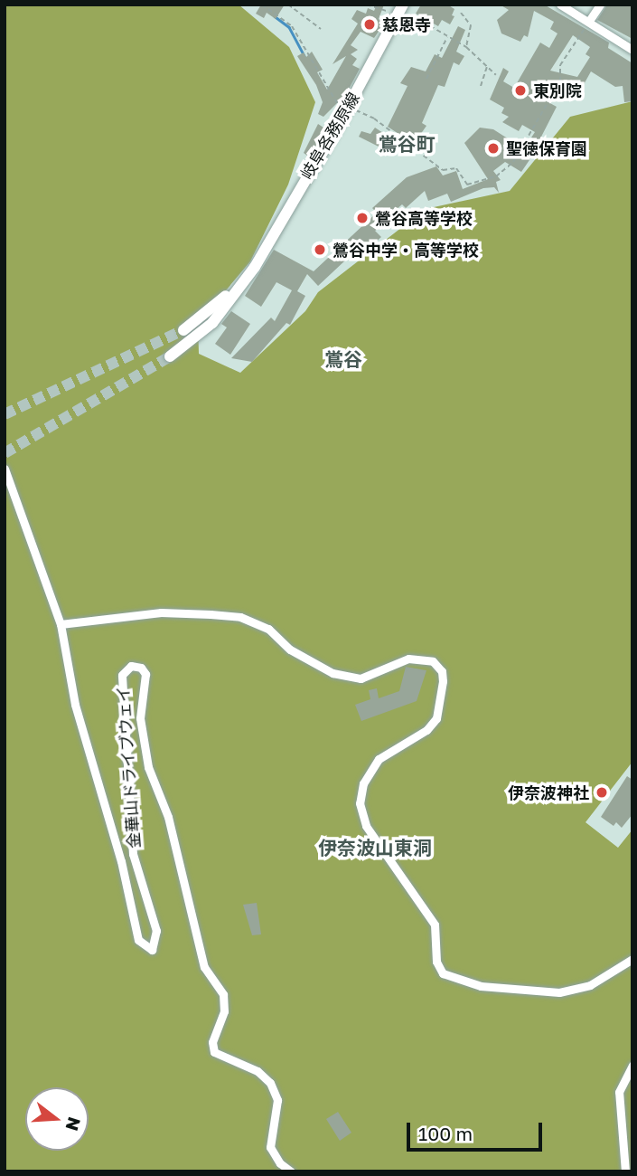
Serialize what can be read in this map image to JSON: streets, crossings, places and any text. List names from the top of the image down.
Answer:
{
  "streets": {
    "main road": ["岐阜各務原線"],
    "street": ["金華山ドライブウェイ"]
  },
  "districts": ["鴬谷町", "鴬谷", "伊奈波山東洞"],
  "places": [
    "慈恩寺",
    "東別院",
    "聖徳保育園",
    "鶯谷高等学校",
    "鶯谷中学・高等学校",
    "伊奈波神社"
  ],
  "scale_bar": "100 m",
  "north": "right"
}
